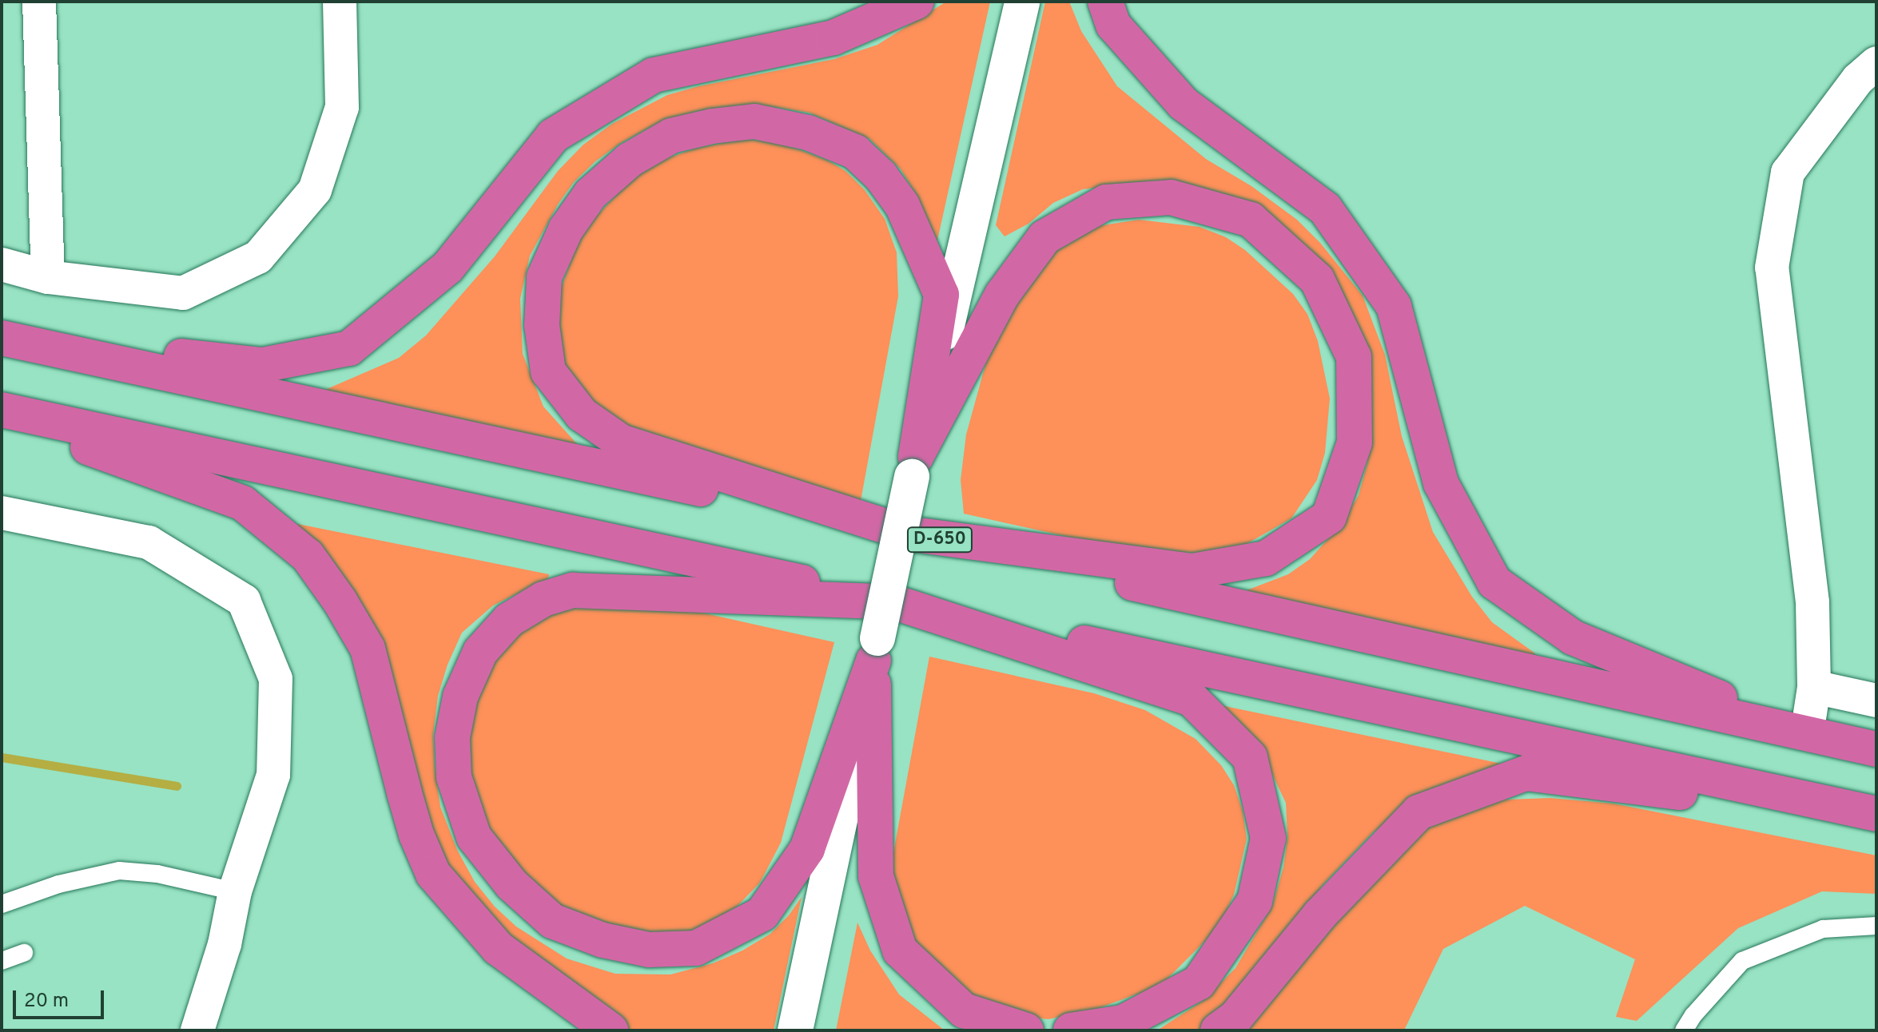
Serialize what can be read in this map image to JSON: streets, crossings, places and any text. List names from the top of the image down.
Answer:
{
  "streets": {
    "highway": ["D-650"]
  },
  "scale_bar": "20 m"
}
